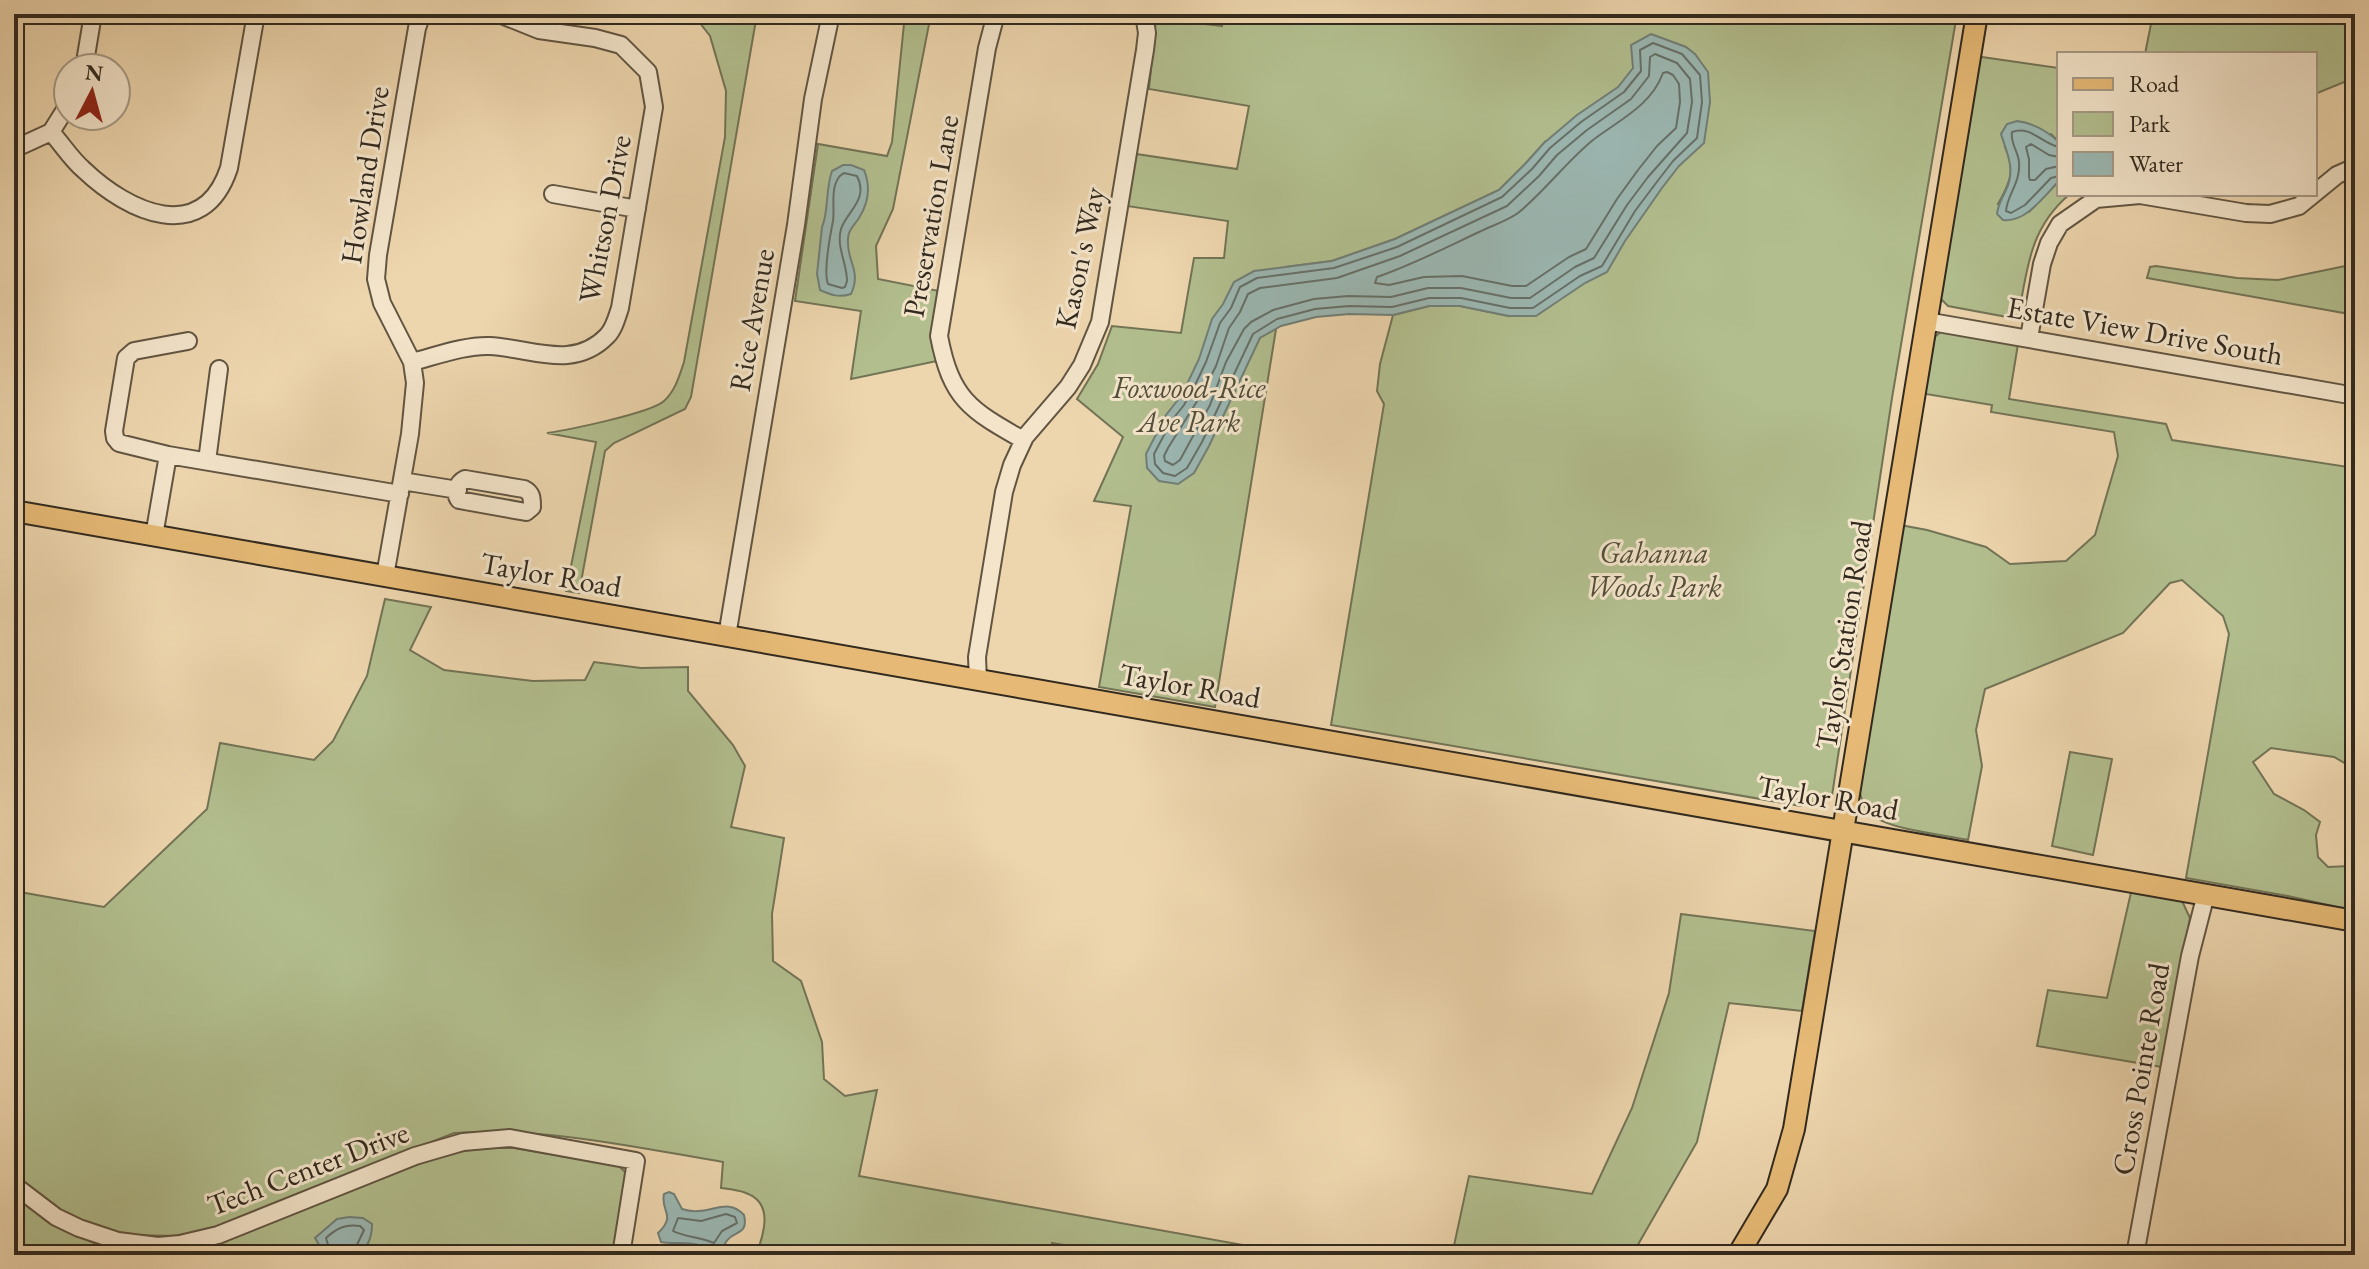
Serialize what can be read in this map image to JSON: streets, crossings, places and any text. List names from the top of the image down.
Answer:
{
  "streets": {
    "main road": ["Taylor Road", "Taylor Station Road"],
    "street": [
      "Howland Drive",
      "Preservation Lane",
      "Whitson Drive",
      "Kason's Way",
      "Rice Avenue",
      "Estate View Drive South",
      "Cross Pointe Road",
      "Tech Center Drive"
    ]
  },
  "crossings": [
    ["Howland Drive", "Whitson Drive"],
    ["Howland Drive", "Taylor Road"],
    ["Preservation Lane", "Kason's Way"],
    ["Kason's Way", "Taylor Road"],
    ["Rice Avenue", "Taylor Road"],
    ["Estate View Drive South", "Taylor Station Road"],
    ["Taylor Road", "Taylor Station Road"],
    ["Taylor Road", "Cross Pointe Road"]
  ],
  "parks": ["Foxwood-Rice Ave Park", "Gahanna Woods Park"],
  "legend": ["Road", "Park", "Water"],
  "north": "top"
}
